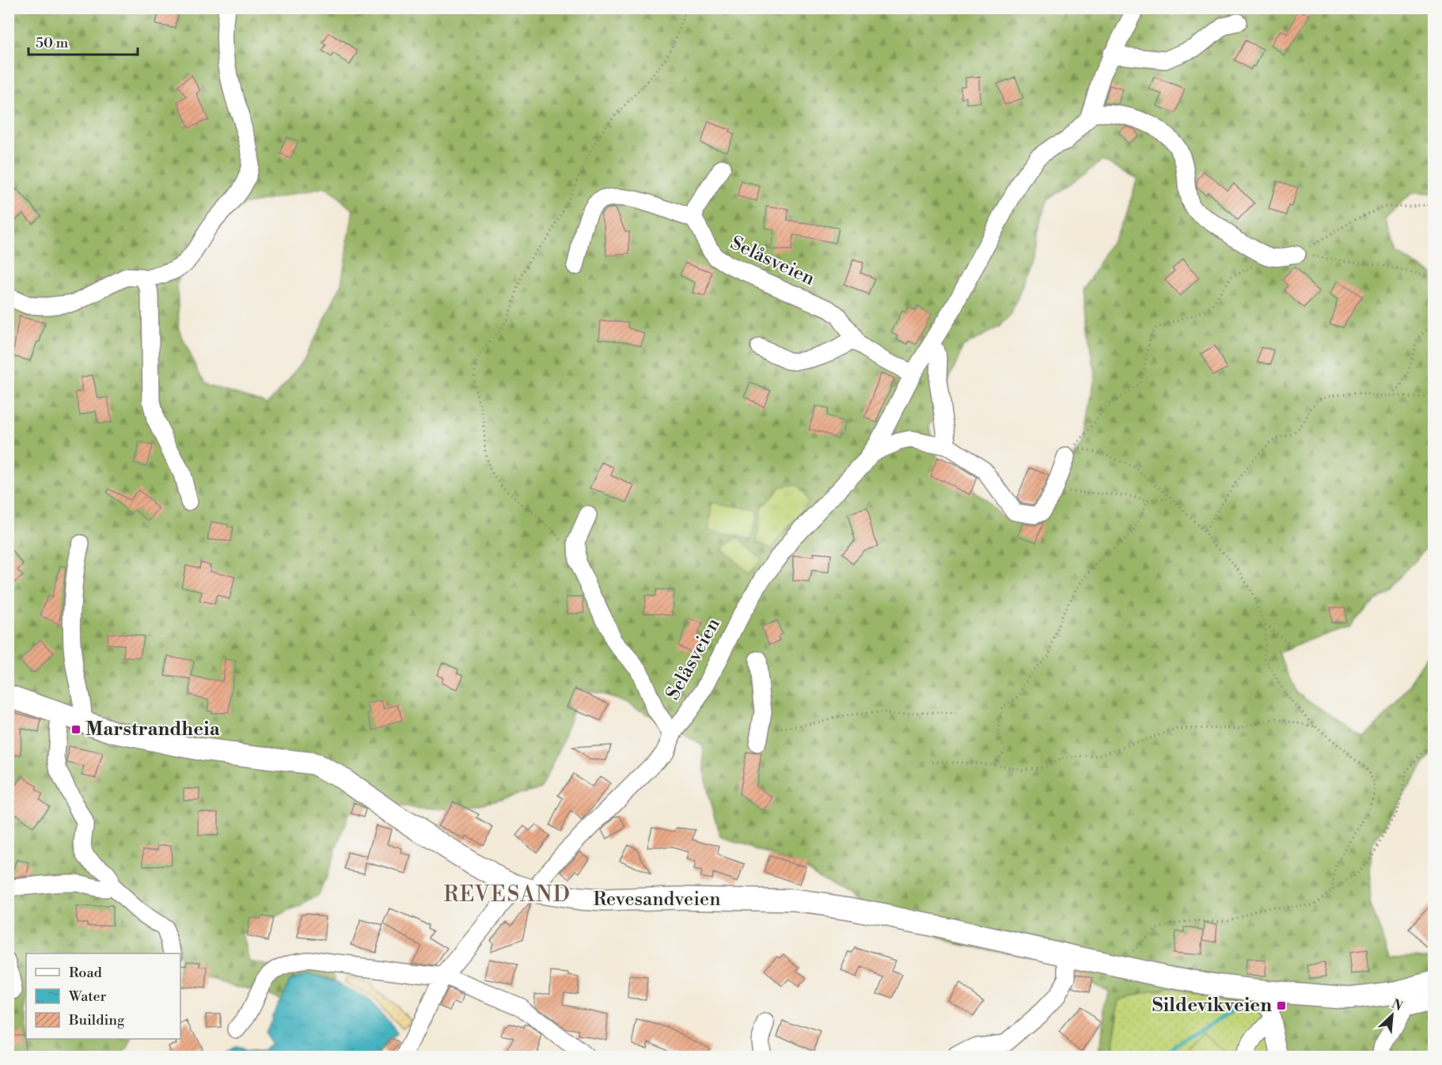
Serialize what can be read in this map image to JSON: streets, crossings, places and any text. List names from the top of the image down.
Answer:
{
  "streets": {
    "main road": ["Revesandveien"],
    "street": ["Selåsveien"]
  },
  "crossings": [
    ["Selåsveien", "Revesandveien"]
  ],
  "districts": ["REVESAND"],
  "places": {
    "transit": ["Marstrandheia", "Sildevikveien"]
  },
  "legend": ["Road", "Water", "Building"],
  "scale_bar": "50 m",
  "north": "top right"
}
